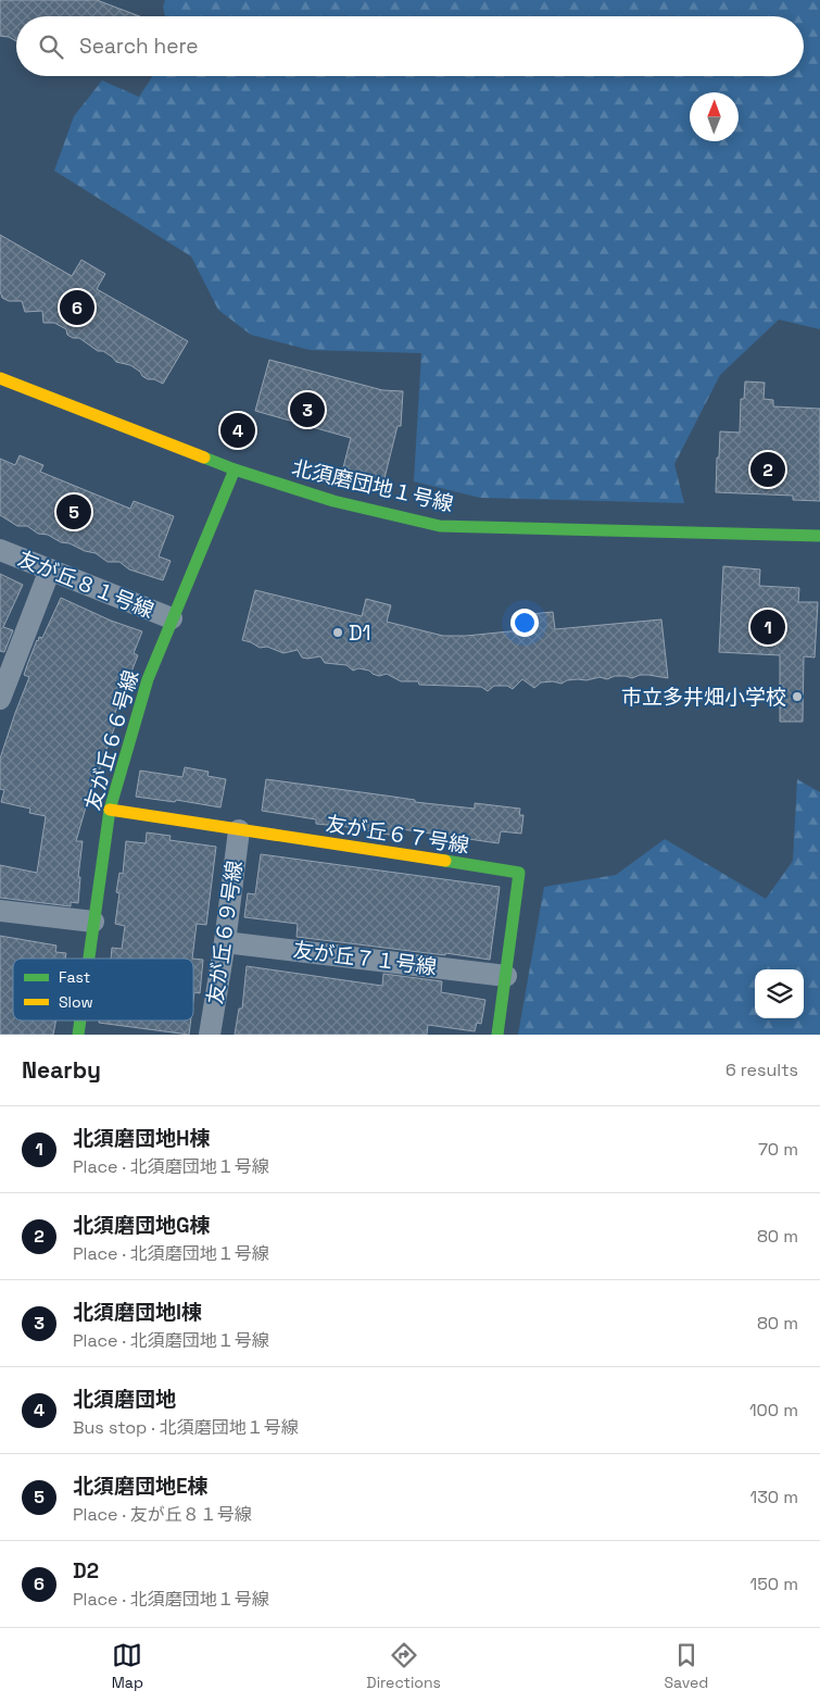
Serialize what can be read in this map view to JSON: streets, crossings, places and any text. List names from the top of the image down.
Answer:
{
  "streets": {
    "street": [
      "北須磨団地１号線",
      "友が丘８１号線",
      "友が丘６６号線",
      "友が丘６７号線",
      "友が丘６９号線",
      "友が丘７１号線"
    ]
  },
  "crossings": [
    ["北須磨団地１号線", "友が丘６６号線"],
    ["友が丘８１号線", "友が丘６６号線"],
    ["友が丘６６号線", "友が丘６７号線"],
    ["友が丘６７号線", "友が丘６９号線"],
    ["友が丘６７号線", "友が丘７１号線"],
    ["友が丘６９号線", "友が丘７１号線"]
  ],
  "places": ["D1", "市立多井畑小学校"],
  "legend": ["Fast", "Slow"],
  "north": "top",
  "page": {
    "search": "Search here",
    "pins": [
      "6",
      "3",
      "4",
      "2",
      "5",
      "1"
    ],
    "heading": ["Nearby", "6 results"],
    "list": [
      {
        "mark": "1",
        "name": "北須磨団地H棟",
        "note": "Place · 北須磨団地１号線",
        "value": "70 m"
      },
      {
        "mark": "2",
        "name": "北須磨団地G棟",
        "note": "Place · 北須磨団地１号線",
        "value": "80 m"
      },
      {
        "mark": "3",
        "name": "北須磨団地I棟",
        "note": "Place · 北須磨団地１号線",
        "value": "80 m"
      },
      {
        "mark": "4",
        "name": "北須磨団地",
        "note": "Bus stop · 北須磨団地１号線",
        "value": "100 m"
      },
      {
        "mark": "5",
        "name": "北須磨団地E棟",
        "note": "Place · 友が丘８１号線",
        "value": "130 m"
      },
      {
        "mark": "6",
        "name": "D2",
        "note": "Place · 北須磨団地１号線",
        "value": "150 m"
      }
    ],
    "nav": ["Map", "Directions", "Saved"]
  }
}
